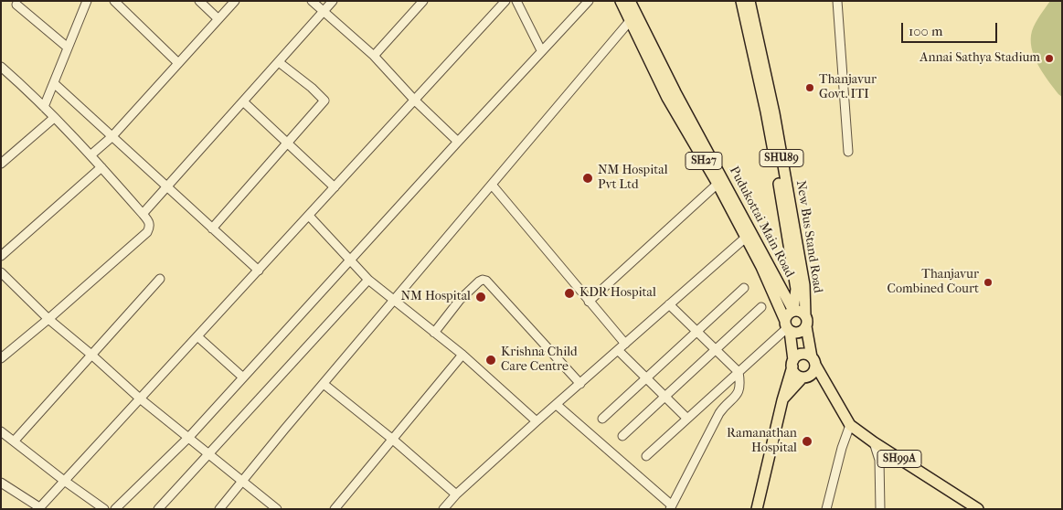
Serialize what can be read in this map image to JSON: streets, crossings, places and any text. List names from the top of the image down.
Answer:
{
  "streets": {
    "main road": [
      "SHU89",
      "SH27",
      "Pudukottai Main Road",
      "New Bus Stand Road",
      "SH99A"
    ]
  },
  "crossings": [
    ["SHU89", "SH27"],
    ["SHU89", "Pudukottai Main Road"],
    ["SHU89", "New Bus Stand Road"],
    ["SHU89", "SH99A"],
    ["SH27", "Pudukottai Main Road"],
    ["SH27", "New Bus Stand Road"],
    ["Pudukottai Main Road", "New Bus Stand Road"]
  ],
  "places": [
    "Annai Sathya Stadium",
    "Thanjavur Govt. ITI",
    "NM Hospital Pvt Ltd",
    "Thanjavur Combined Court",
    "KDR Hospital",
    "NM Hospital",
    "Krishna Child Care Centre",
    "Ramanathan Hospital"
  ],
  "scale_bar": "100 m"
}
